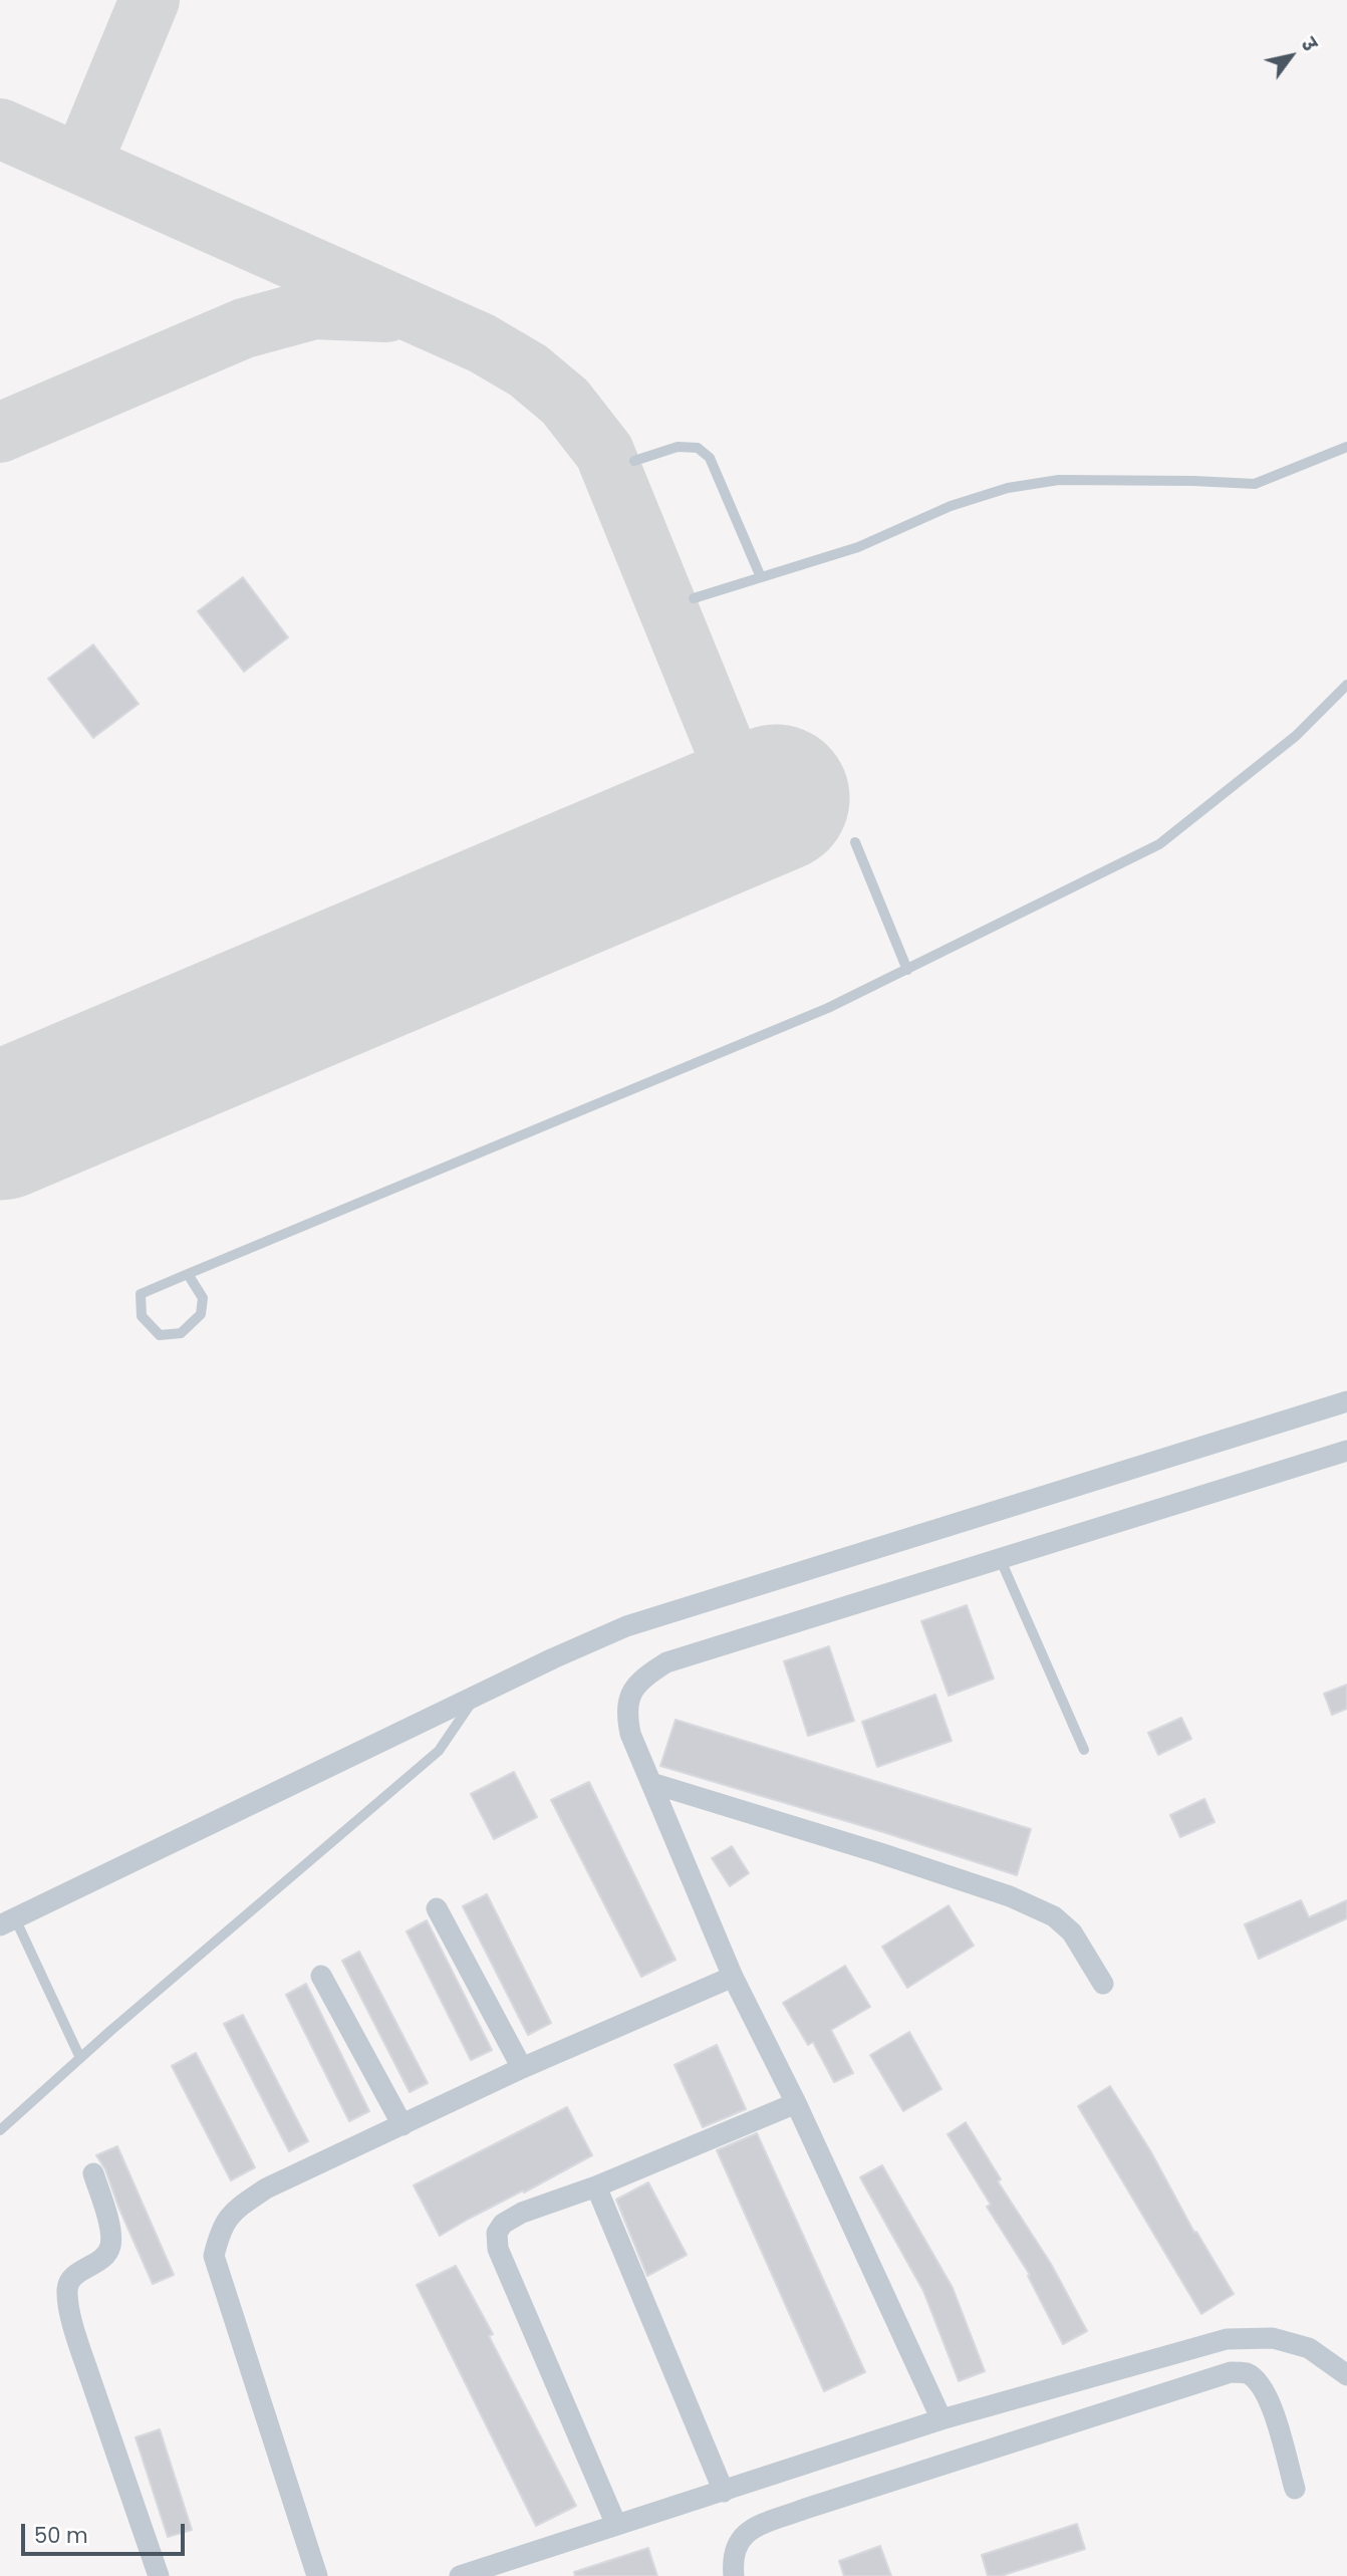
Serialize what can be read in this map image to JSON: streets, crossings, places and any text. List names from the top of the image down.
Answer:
{
  "scale_bar": "50 m",
  "north": "top right"
}
